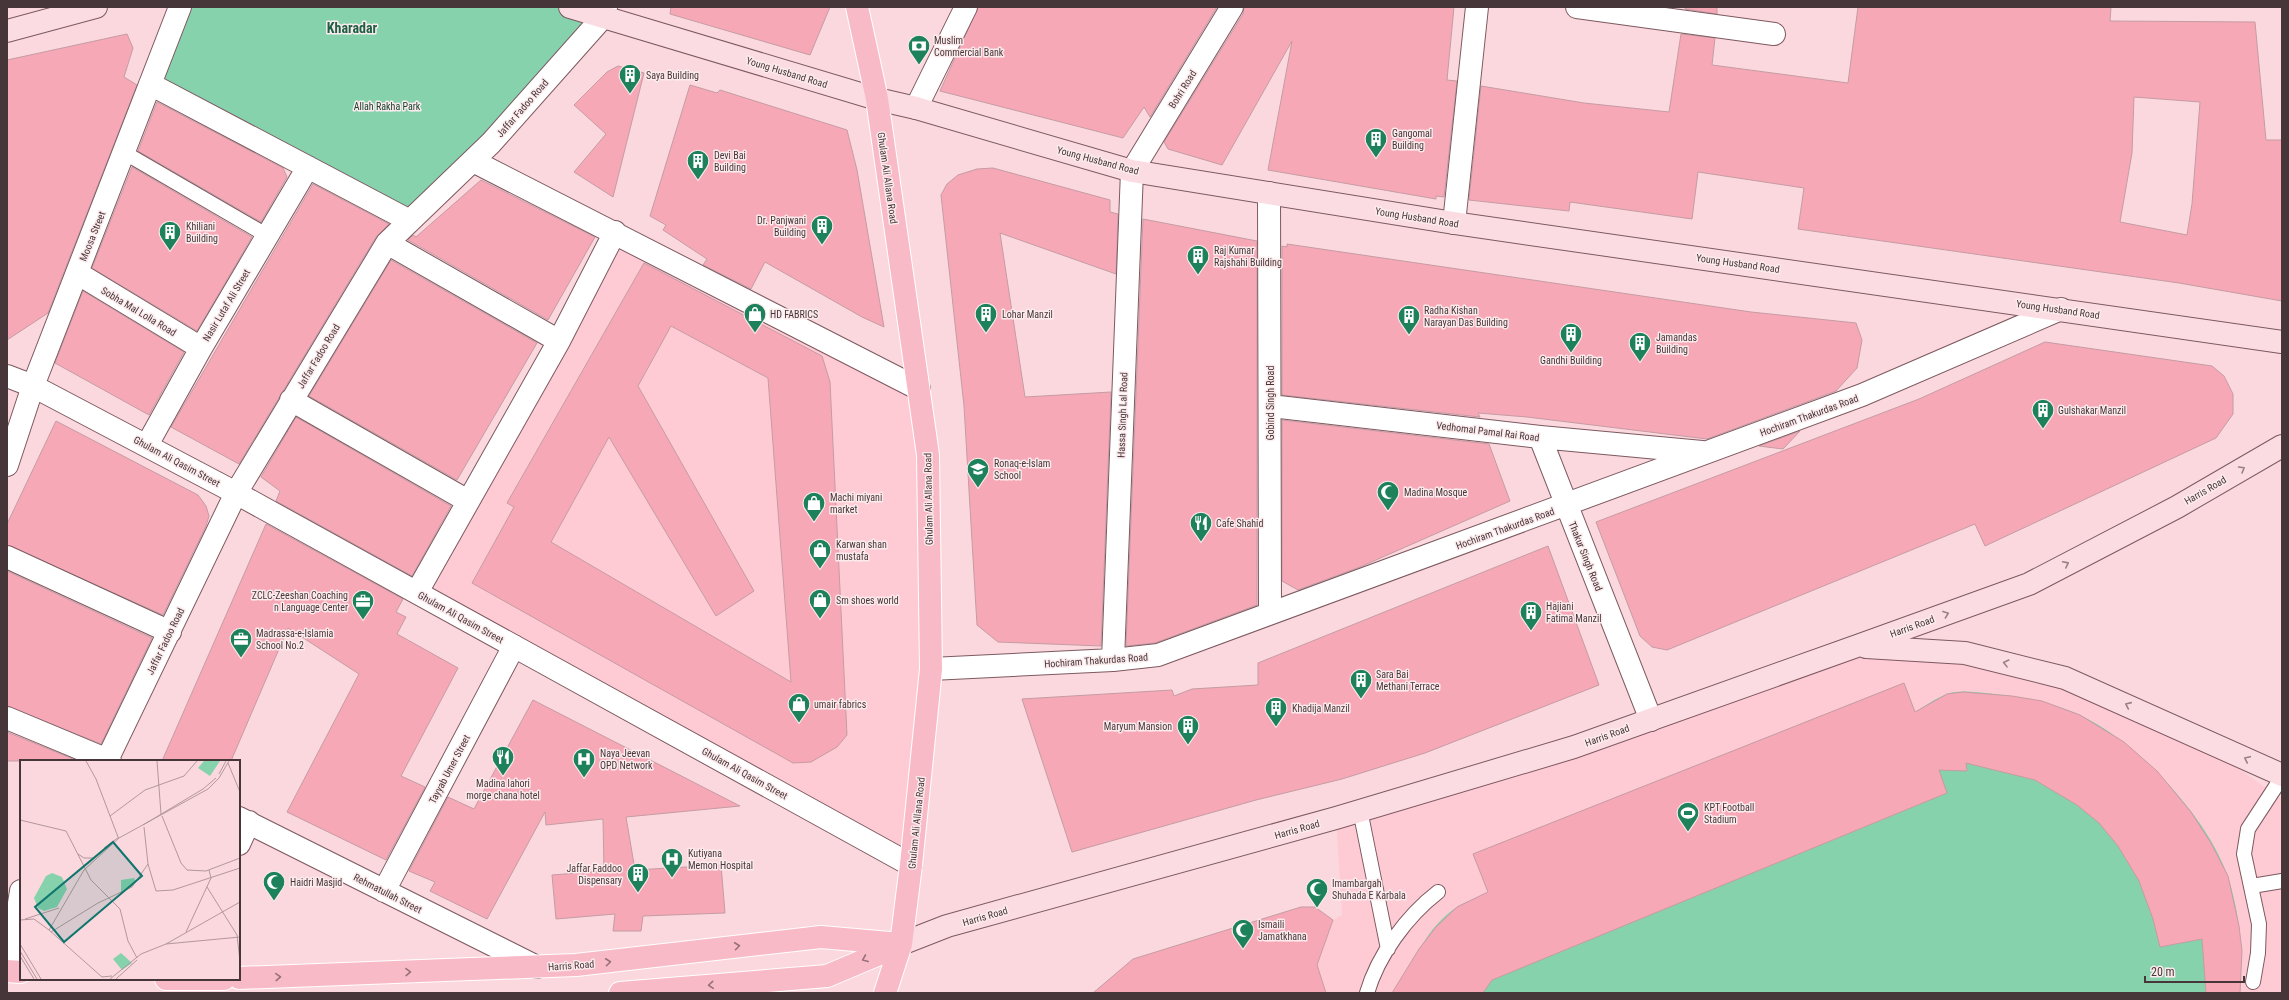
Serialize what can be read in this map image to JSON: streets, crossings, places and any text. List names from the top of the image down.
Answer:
{
  "streets": {
    "main road": ["Ghulam Ali Allana Road", "Harris Road"],
    "street": [
      "Young Husband Road",
      "Bohri Road",
      "Jaffar Fadoo Road",
      "Moosa Street",
      "Nasir Lutaf Ali Street",
      "Sobha Mal Lolia Road",
      "Gobind Singh Road",
      "Hassa Singh Lal Road",
      "Hochiram Thakurdas Road",
      "Vedhomal Pamal Rai Road",
      "Ghulam Ali Qasim Street",
      "Thakur Singh Road",
      "Tayyab Umer Street",
      "Rehmatullah Street"
    ]
  },
  "crossings": [
    ["Young Husband Road", "Bohri Road"],
    ["Young Husband Road", "Jaffar Fadoo Road"],
    ["Young Husband Road", "Ghulam Ali Allana Road"],
    ["Young Husband Road", "Gobind Singh Road"],
    ["Young Husband Road", "Hassa Singh Lal Road"],
    ["Young Husband Road", "Hochiram Thakurdas Road"],
    ["Bohri Road", "Hassa Singh Lal Road"],
    ["Jaffar Fadoo Road", "Ghulam Ali Qasim Street"],
    ["Ghulam Ali Allana Road", "Hochiram Thakurdas Road"],
    ["Ghulam Ali Allana Road", "Ghulam Ali Qasim Street"],
    ["Ghulam Ali Allana Road", "Harris Road"],
    ["Moosa Street", "Sobha Mal Lolia Road"],
    ["Moosa Street", "Ghulam Ali Qasim Street"],
    ["Nasir Lutaf Ali Street", "Sobha Mal Lolia Road"],
    ["Nasir Lutaf Ali Street", "Ghulam Ali Qasim Street"],
    ["Gobind Singh Road", "Hochiram Thakurdas Road"],
    ["Gobind Singh Road", "Vedhomal Pamal Rai Road"],
    ["Hassa Singh Lal Road", "Hochiram Thakurdas Road"],
    ["Hochiram Thakurdas Road", "Vedhomal Pamal Rai Road"],
    ["Hochiram Thakurdas Road", "Thakur Singh Road"],
    ["Vedhomal Pamal Rai Road", "Thakur Singh Road"],
    ["Ghulam Ali Qasim Street", "Tayyab Umer Street"],
    ["Harris Road", "Thakur Singh Road"],
    ["Harris Road", "Rehmatullah Street"],
    ["Tayyab Umer Street", "Rehmatullah Street"]
  ],
  "districts": ["Kharadar"],
  "parks": ["Allah Rakha Park"],
  "places": {
    "bank": ["Muslim Commercial Bank"],
    "building": [
      "Saya Building",
      "Gangomal Building",
      "Devi Bai Building",
      "Dr. Panjwani Building",
      "Khiliani Building",
      "Raj Kumar Rajshahi Building",
      "Lohar Manzil",
      "Radha Kishan Narayan Das Building",
      "Gandhi Building",
      "Jamandas Building",
      "Gulshakar Manzil",
      "Hajiani Fatima Manzil",
      "Sara Bai Methani Terrace",
      "Khadija Manzil",
      "Maryum Mansion",
      "Jaffar Faddoo Dispensary"
    ],
    "shop": [
      "HD FABRICS",
      "Machi miyani market",
      "Karwan shan mustafa",
      "Sm shoes world",
      "umair fabrics"
    ],
    "school or university": ["Ronaq-e-Islam School"],
    "mosque": [
      "Madina Mosque",
      "Haidri Masjid",
      "Imambargah Shuhada E Karbala",
      "Ismaili Jamatkhana"
    ],
    "restaurant": ["Cafe Shahid", "Madina lahori morge chana hotel"],
    "office": ["ZCLC-Zeeshan Coaching n Language Center", "Madrassa-e-Islamia School No.2"],
    "hospital": ["Naya Jeevan OPD Network", "Kutiyana Memon Hospital"],
    "sports": ["KPT Football Stadium"]
  },
  "scale_bar": "20 m"
}
